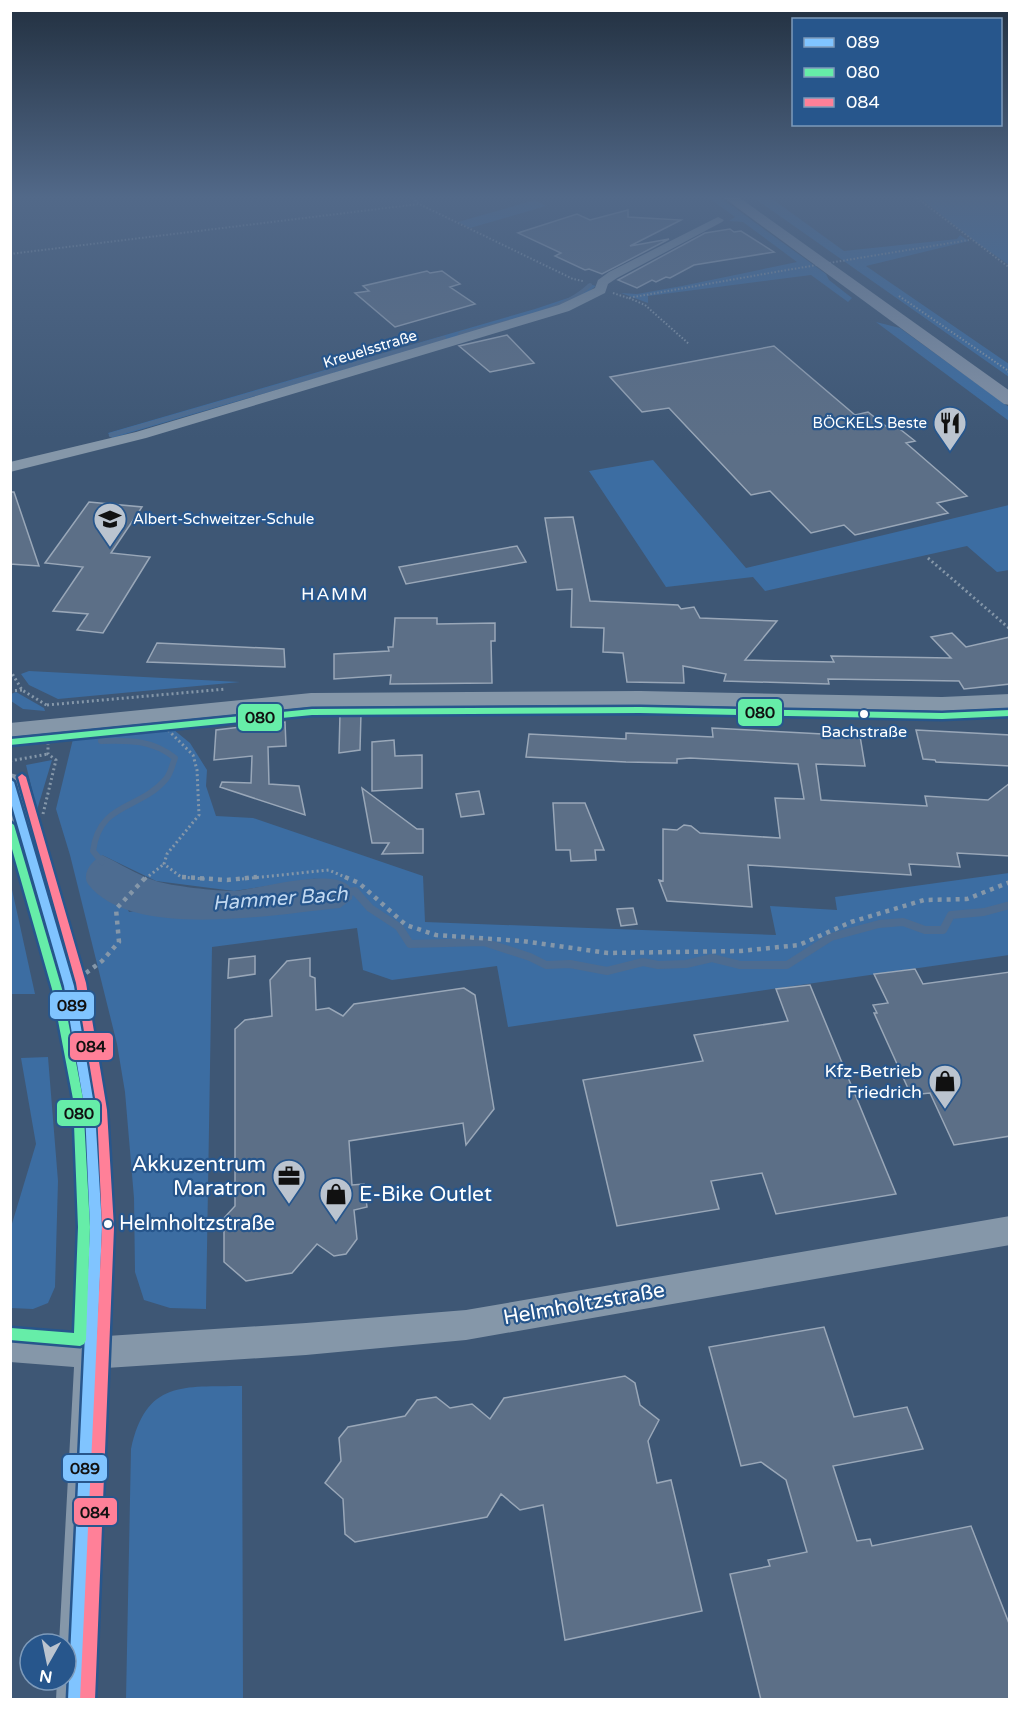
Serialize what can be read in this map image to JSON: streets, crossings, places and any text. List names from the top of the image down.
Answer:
{
  "streets": {
    "street": ["Kreuelsstraße", "Helmholtzstraße"]
  },
  "districts": ["HAMM"],
  "water": ["Hammer Bach"],
  "places": {
    "restaurant": ["BÖCKELS Beste"],
    "school or university": ["Albert-Schweitzer-Schule"],
    "other": ["Bachstraße", "Helmholtzstraße"],
    "shop": ["Kfz-Betrieb Friedrich", "E-Bike Outlet"],
    "office": ["Akkuzentrum Maratron"]
  },
  "lines": ["transit line 080", "transit line 084", "transit line 089"],
  "legend": ["089", "080", "084"],
  "north": "bottom"
}
